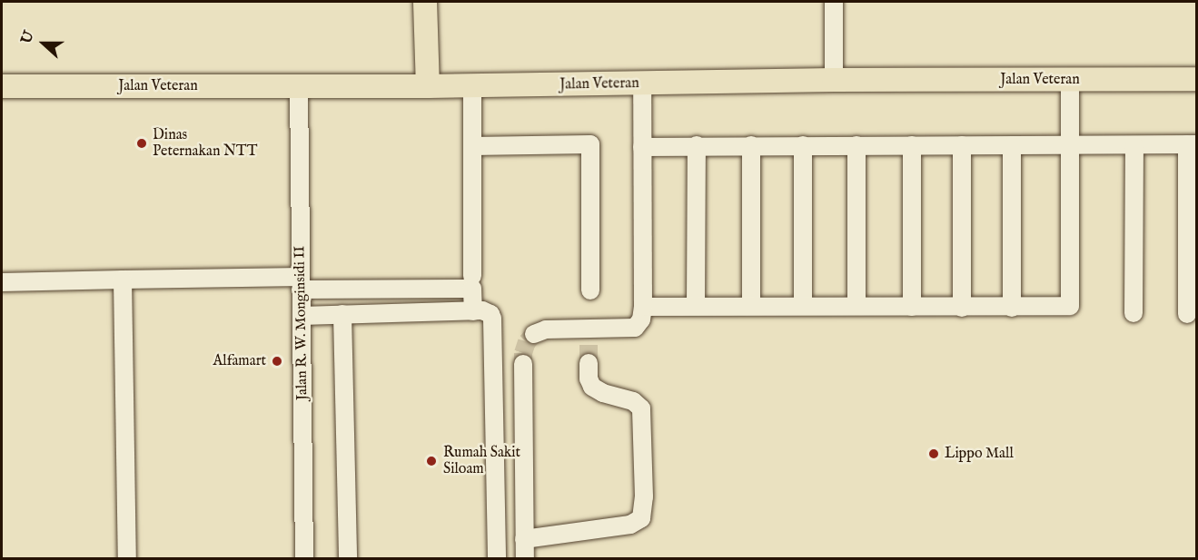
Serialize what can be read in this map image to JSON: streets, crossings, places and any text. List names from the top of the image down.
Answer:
{
  "streets": {
    "main road": ["Jalan Veteran"],
    "street": ["Jalan R. W. Monginsidi II"]
  },
  "crossings": [
    ["Jalan Veteran", "Jalan R. W. Monginsidi II"]
  ],
  "places": [
    "Dinas Peternakan NTT",
    "Alfamart",
    "Lippo Mall",
    "Rumah Sakit Siloam"
  ],
  "north": "left"
}
